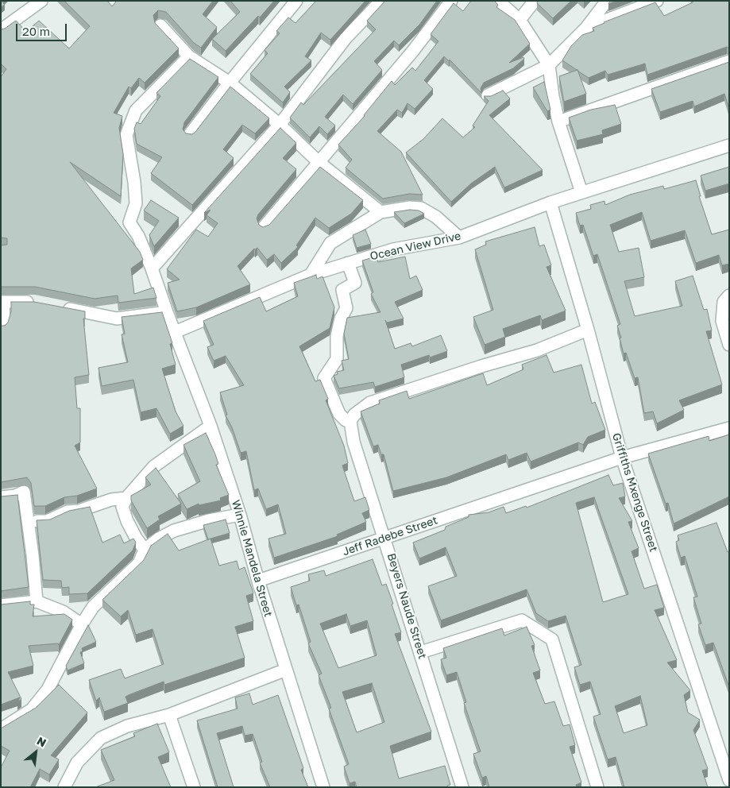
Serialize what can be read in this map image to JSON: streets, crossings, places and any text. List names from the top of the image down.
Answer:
{
  "streets": {
    "street": [
      "Ocean View Drive",
      "Griffiths Mxenge Street",
      "Jeff Radebe Street",
      "Winnie Mandela Street",
      "Beyers Naude Street"
    ]
  },
  "crossings": [
    ["Ocean View Drive", "Griffiths Mxenge Street"],
    ["Ocean View Drive", "Winnie Mandela Street"],
    ["Griffiths Mxenge Street", "Jeff Radebe Street"],
    ["Jeff Radebe Street", "Winnie Mandela Street"],
    ["Jeff Radebe Street", "Beyers Naude Street"]
  ],
  "scale_bar": "20 m",
  "north": "top right"
}
